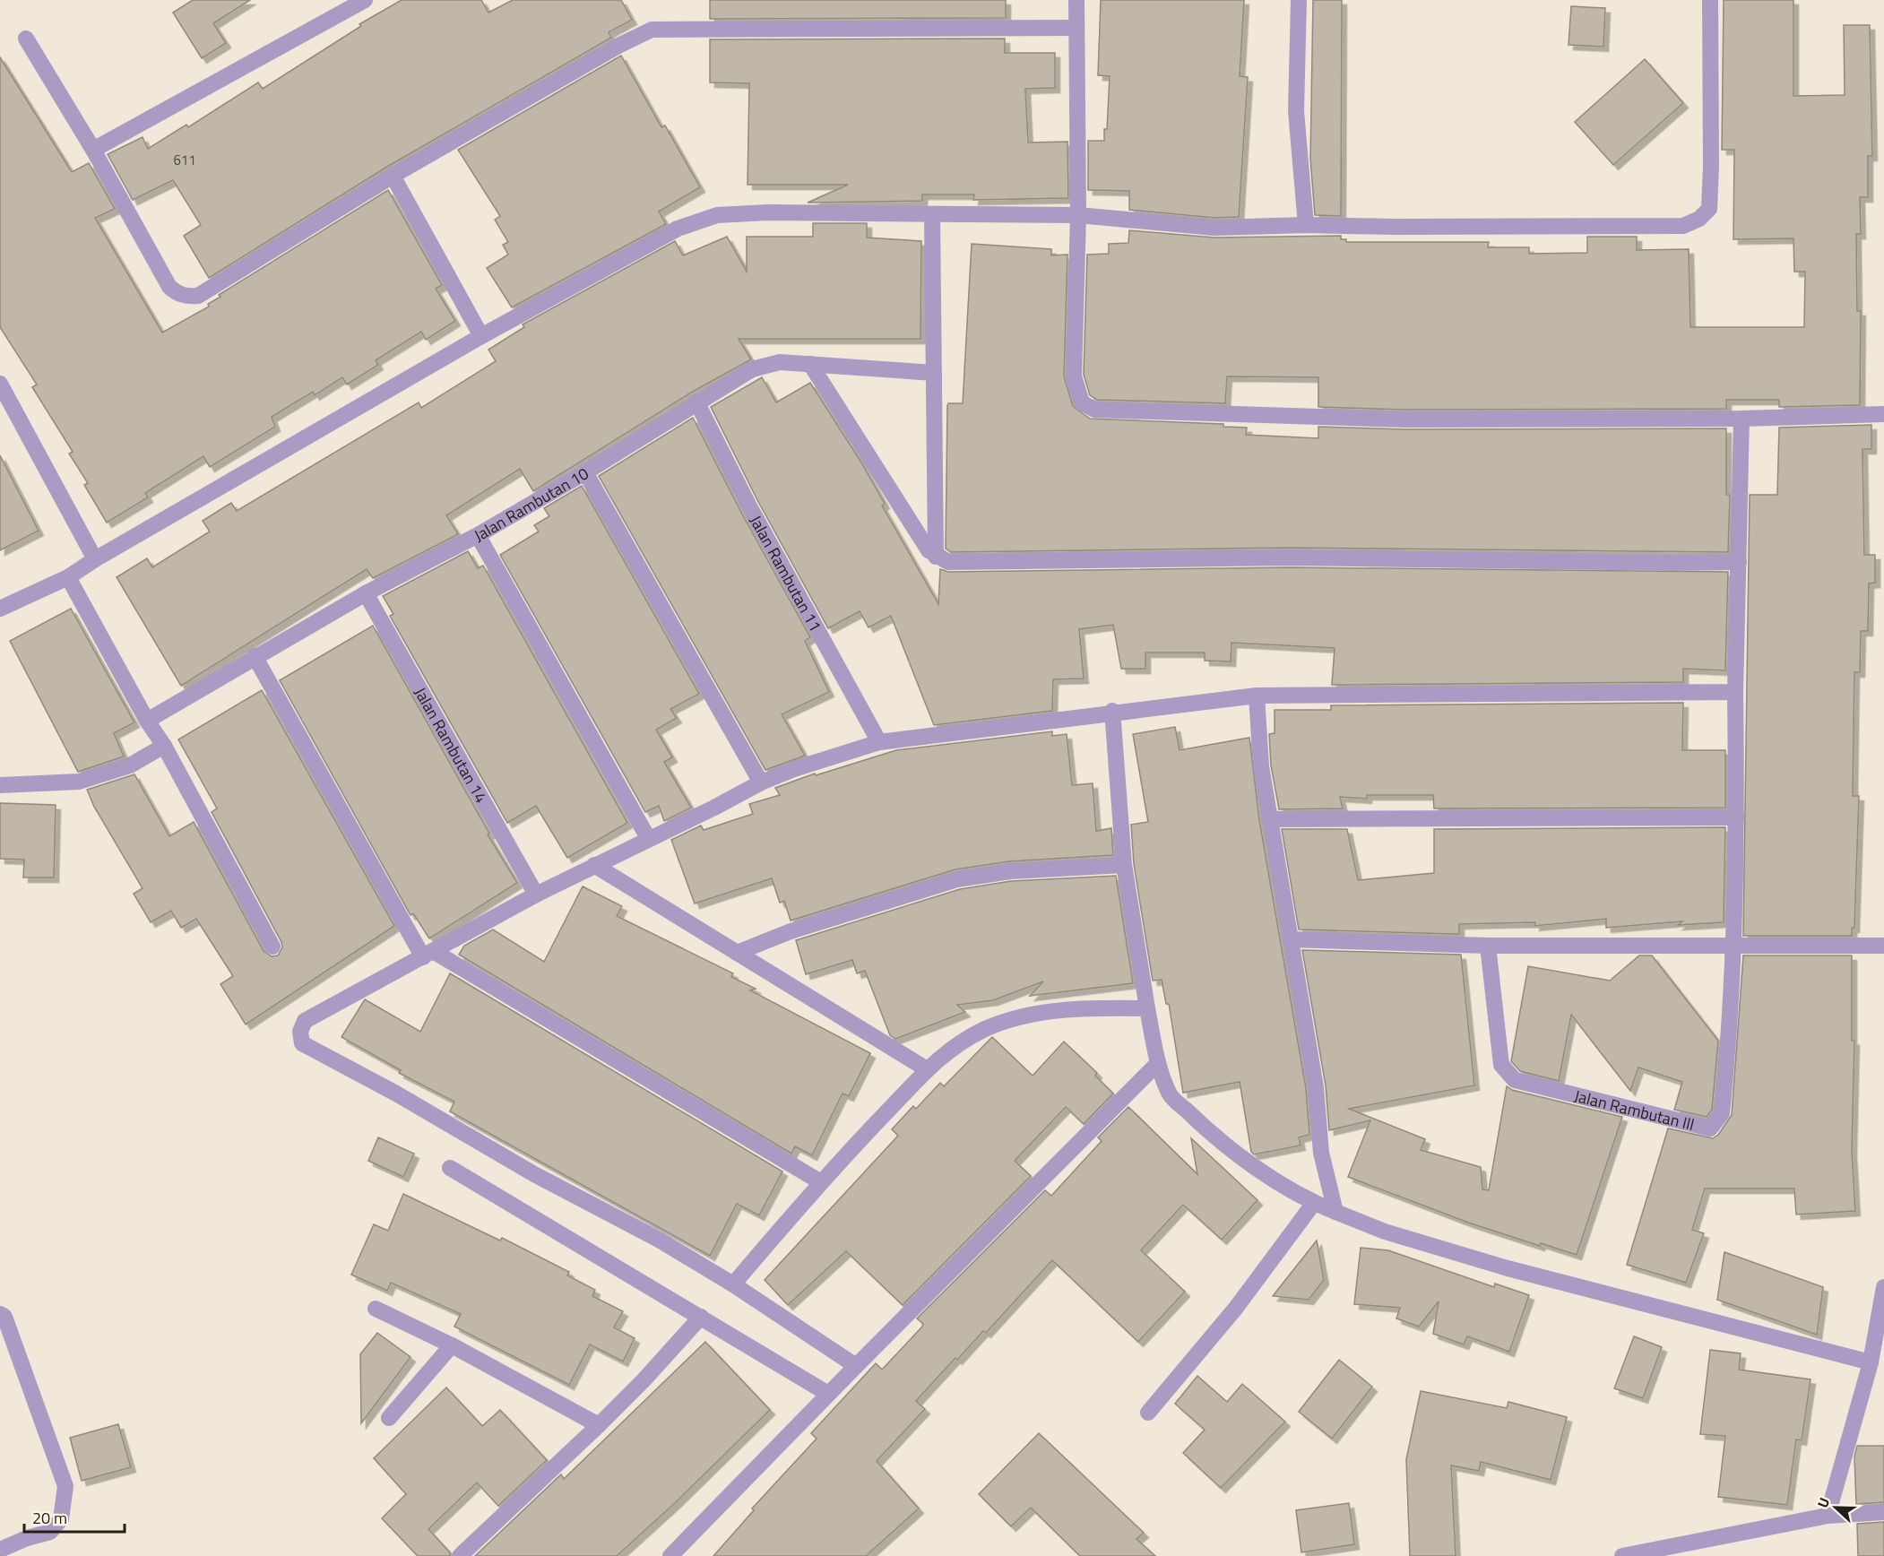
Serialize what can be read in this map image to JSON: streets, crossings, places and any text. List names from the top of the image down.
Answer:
{
  "streets": {
    "street": [
      "Jalan Rambutan 10",
      "Jalan Rambutan 11",
      "Jalan Rambutan 14",
      "Jalan Rambutan Ill"
    ]
  },
  "crossings": [
    ["Jalan Rambutan 10", "Jalan Rambutan 11"],
    ["Jalan Rambutan 10", "Jalan Rambutan 14"]
  ],
  "house_numbers": ["611"],
  "scale_bar": "20 m",
  "north": "left"
}
